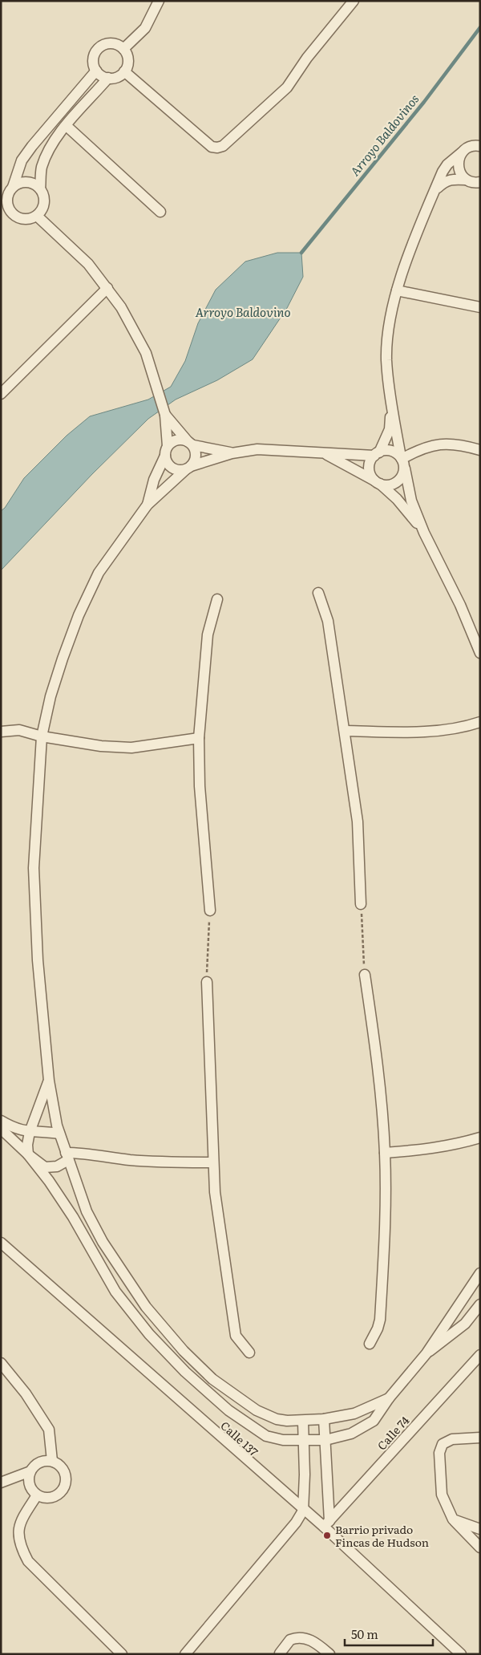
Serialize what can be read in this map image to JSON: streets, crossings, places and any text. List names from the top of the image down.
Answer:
{
  "streets": {
    "street": ["Calle 74", "Calle 137"]
  },
  "crossings": [
    ["Calle 74", "Calle 137"]
  ],
  "water": ["Arroyo Baldovinos", "Arroyo Baldovino"],
  "places": ["Barrio privado Fincas de Hudson"],
  "scale_bar": "50 m"
}
